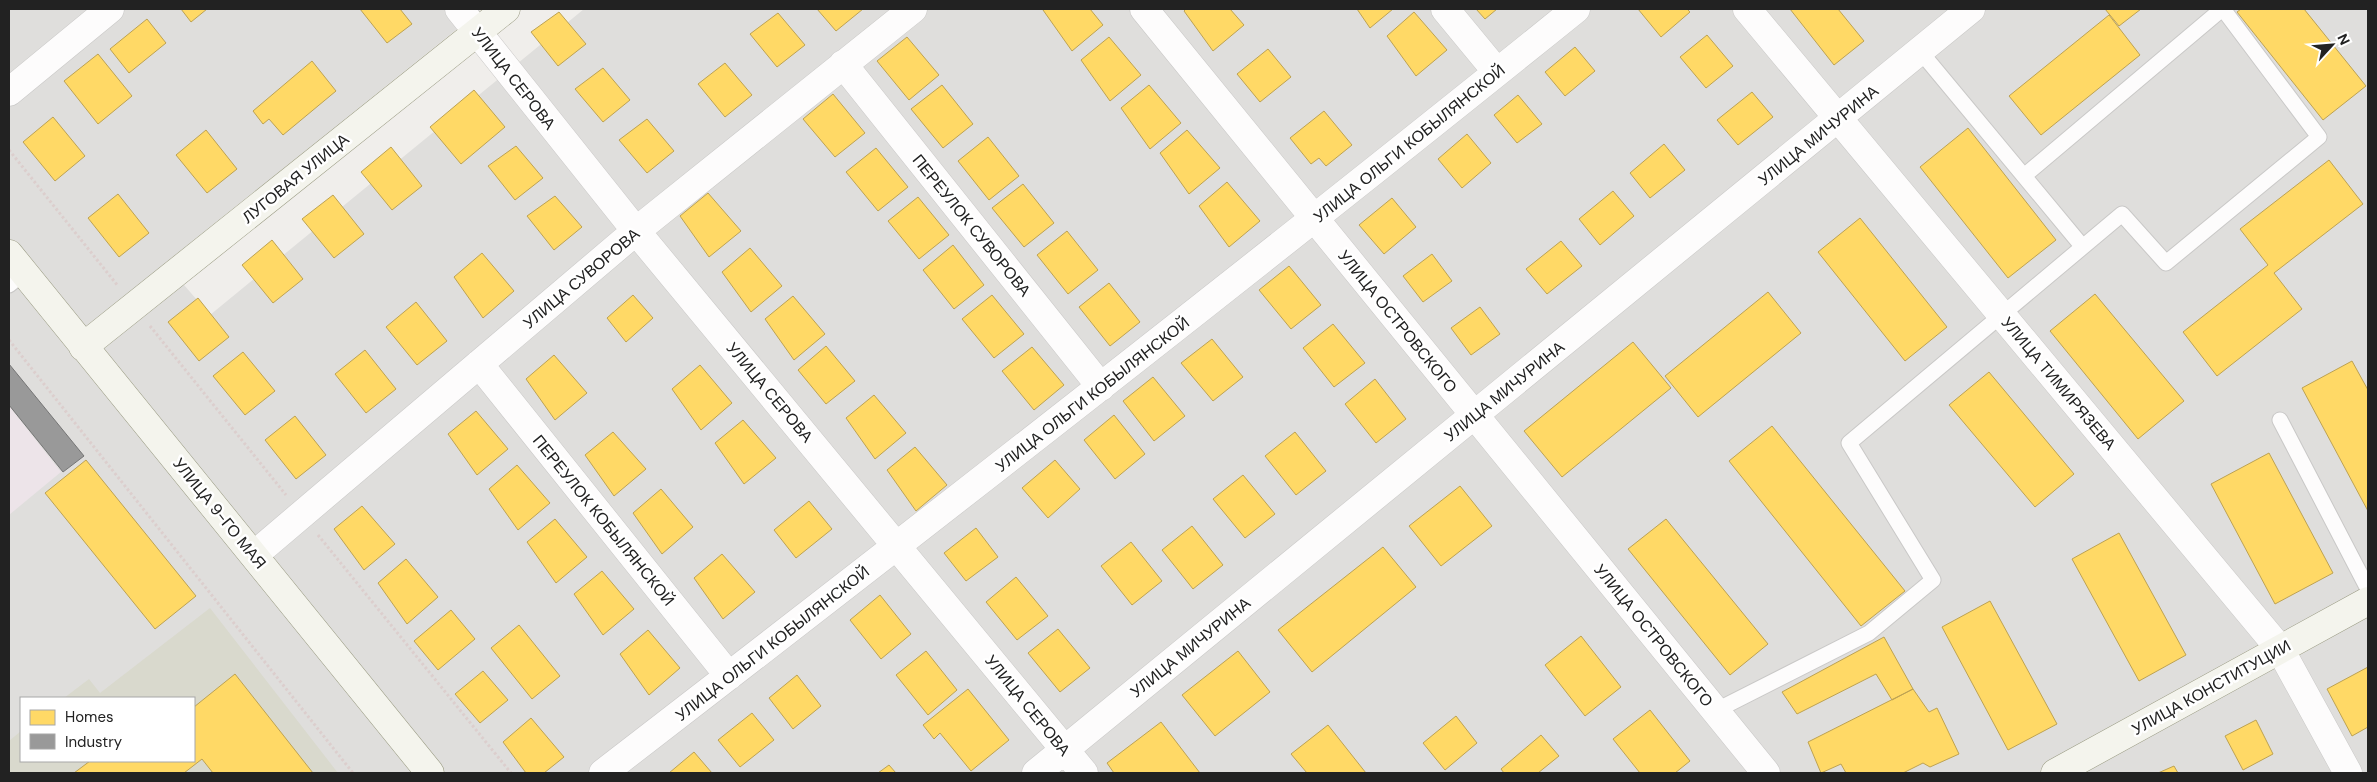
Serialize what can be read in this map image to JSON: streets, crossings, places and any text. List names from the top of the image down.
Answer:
{
  "streets": {
    "street": [
      "УЛИЦА СЕРОВА",
      "УЛИЦА МИЧУРИНА",
      "УЛИЦА ОЛЬГИ КОБЫЛЯНСКОЙ",
      "ЛУГОВАЯ УЛИЦА",
      "ПЕРЕУЛОК СУВОРОВА",
      "УЛИЦА СУВОРОВА",
      "УЛИЦА ОСТРОВСКОГО",
      "УЛИЦА ТИМИРЯЗЕВА",
      "УЛИЦА 9-ГО МАЯ",
      "ПЕРЕУЛОК КОБЫЛЯНСКОЙ",
      "УЛИЦА КОНСТИТУЦИИ"
    ]
  },
  "crossings": [
    ["УЛИЦА СЕРОВА", "УЛИЦА МИЧУРИНА"],
    ["УЛИЦА СЕРОВА", "УЛИЦА ОЛЬГИ КОБЫЛЯНСКОЙ"],
    ["УЛИЦА СЕРОВА", "ЛУГОВАЯ УЛИЦА"],
    ["УЛИЦА СЕРОВА", "УЛИЦА СУВОРОВА"],
    ["УЛИЦА МИЧУРИНА", "УЛИЦА ОСТРОВСКОГО"],
    ["УЛИЦА МИЧУРИНА", "УЛИЦА ТИМИРЯЗЕВА"],
    ["УЛИЦА ОЛЬГИ КОБЫЛЯНСКОЙ", "ПЕРЕУЛОК СУВОРОВА"],
    ["УЛИЦА ОЛЬГИ КОБЫЛЯНСКОЙ", "УЛИЦА ОСТРОВСКОГО"],
    ["УЛИЦА ОЛЬГИ КОБЫЛЯНСКОЙ", "ПЕРЕУЛОК КОБЫЛЯНСКОЙ"],
    ["ЛУГОВАЯ УЛИЦА", "УЛИЦА 9-ГО МАЯ"],
    ["ПЕРЕУЛОК СУВОРОВА", "УЛИЦА СУВОРОВА"],
    ["УЛИЦА СУВОРОВА", "УЛИЦА 9-ГО МАЯ"],
    ["УЛИЦА СУВОРОВА", "ПЕРЕУЛОК КОБЫЛЯНСКОЙ"],
    ["УЛИЦА ТИМИРЯЗЕВА", "УЛИЦА КОНСТИТУЦИИ"]
  ],
  "legend": ["Homes", "Industry"],
  "north": "top right"
}
